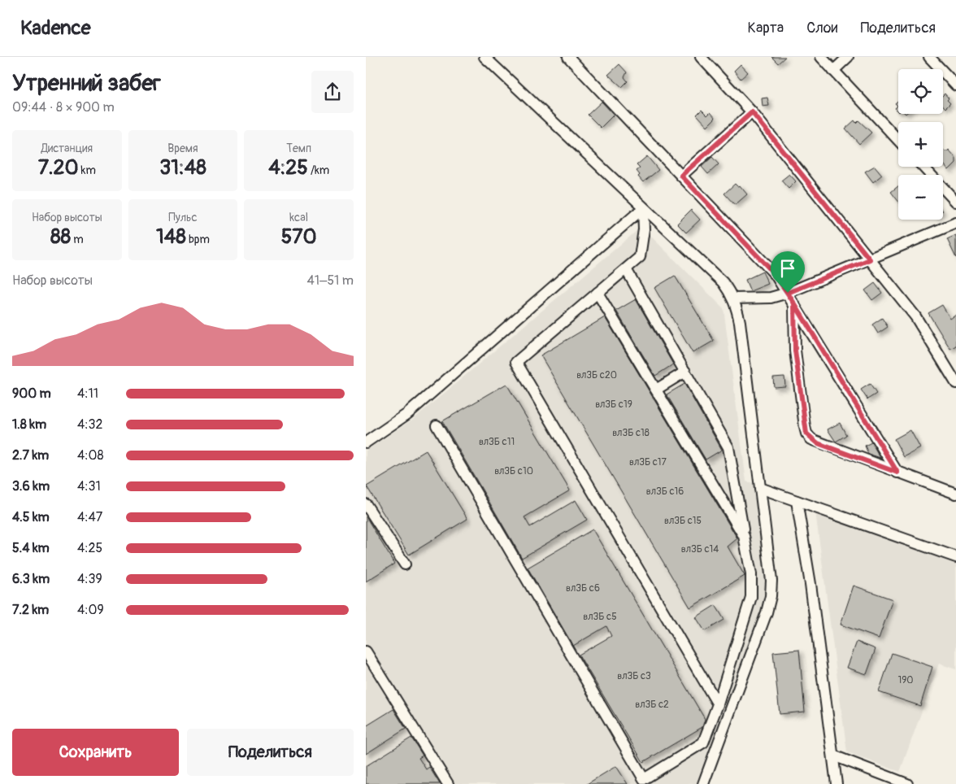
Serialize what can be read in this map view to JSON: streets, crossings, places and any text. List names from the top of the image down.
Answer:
{
  "house_numbers": [
    "вл3Б с20",
    "вл3Б с19",
    "вл3Б с18",
    "вл3Б с11",
    "вл3Б с17",
    "вл3Б с10",
    "вл3Б с16",
    "вл3Б с15",
    "вл3Б с14",
    "вл3Б с6",
    "вл3Б с5",
    "вл3Б с3",
    "190",
    "вл3Б с2"
  ],
  "page": {
    "header": "Kadence",
    "nav": ["Карта", "Слои", "Поделиться"],
    "heading": ["Утренний забег", "09:44 · 8 × 900 m"],
    "map_buttons": ["+", "−"],
    "stats": [
      ["Дистанция", "7.20 km"],
      ["Время", "31:48"],
      ["Темп", "4:25 /km"],
      ["Набор высоты", "88 m"],
      ["Пульс", "148 bpm"],
      ["kcal", "570"]
    ],
    "chart": ["Набор высоты", "41–51 m"],
    "list": [
      {
        "name": "900 m",
        "note": "4:11"
      },
      {
        "name": "1.8 km",
        "note": "4:32"
      },
      {
        "name": "2.7 km",
        "note": "4:08"
      },
      {
        "name": "3.6 km",
        "note": "4:31"
      },
      {
        "name": "4.5 km",
        "note": "4:47"
      },
      {
        "name": "5.4 km",
        "note": "4:25"
      },
      {
        "name": "6.3 km",
        "note": "4:39"
      },
      {
        "name": "7.2 km",
        "note": "4:09"
      }
    ],
    "buttons": ["Сохранить", "Поделиться"]
  }
}
